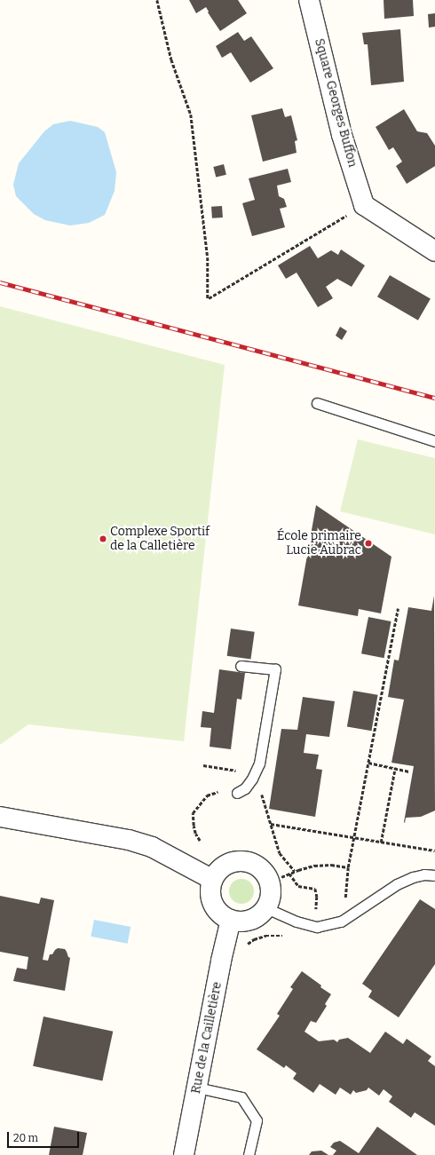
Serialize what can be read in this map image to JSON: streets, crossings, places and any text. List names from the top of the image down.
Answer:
{
  "streets": {
    "street": ["Square Georges Buffon", "Rue de la Cailletière"]
  },
  "places": ["Complexe Sportif de la Calletière", "École primaire Lucie Aubrac"],
  "scale_bar": "20 m"
}
